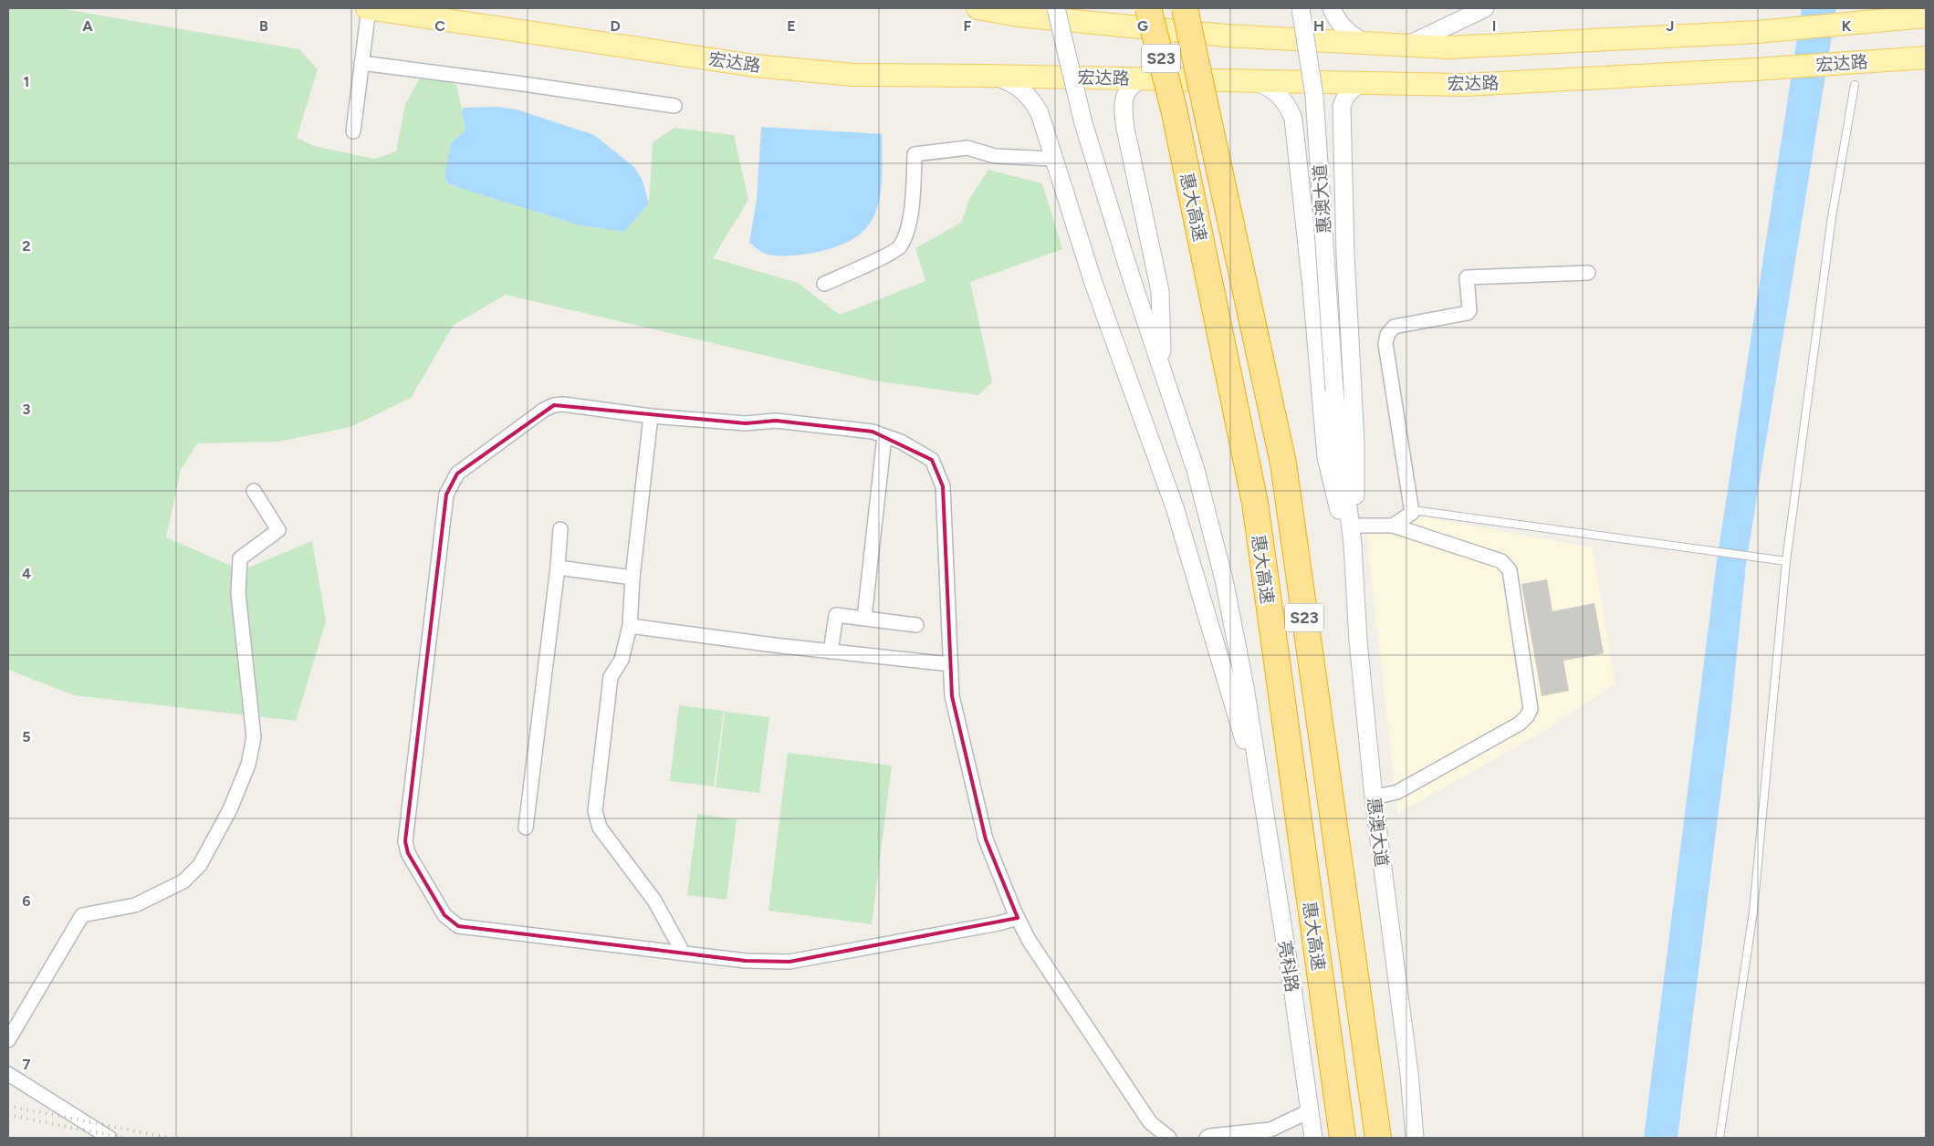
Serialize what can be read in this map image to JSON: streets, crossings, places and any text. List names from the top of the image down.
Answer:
{
  "streets": {
    "highway": ["S23", "惠大高速"],
    "main road": ["宏达路"],
    "street": ["惠澳大道", "亮科路"]
  },
  "grid": {
    "columns": [
      "A",
      "B",
      "C",
      "D",
      "E",
      "F",
      "G",
      "H",
      "I",
      "J",
      "K"
    ],
    "rows": [
      "1",
      "2",
      "3",
      "4",
      "5",
      "6",
      "7"
    ]
  }
}
